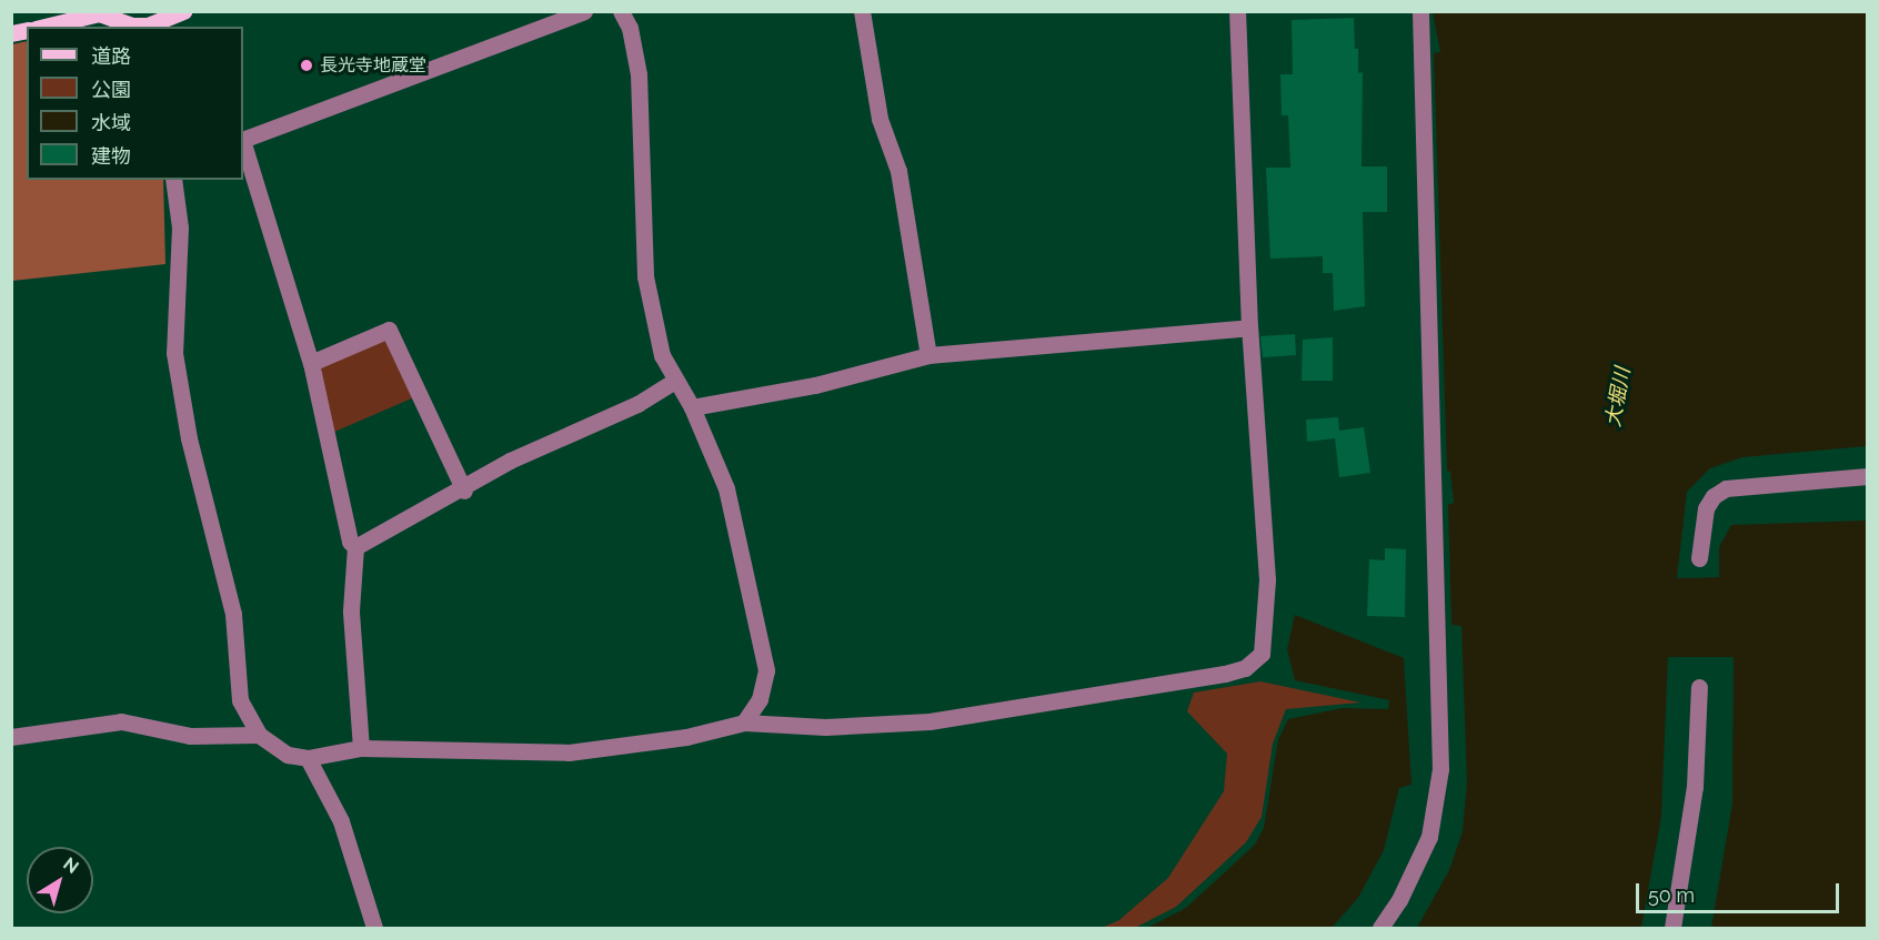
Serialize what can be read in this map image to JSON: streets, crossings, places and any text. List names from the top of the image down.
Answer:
{
  "water": ["大堀川"],
  "places": ["長光寺地蔵堂"],
  "legend": [
    "道路",
    "公園",
    "水域",
    "建物"
  ],
  "scale_bar": "50 m",
  "north": "top right"
}
